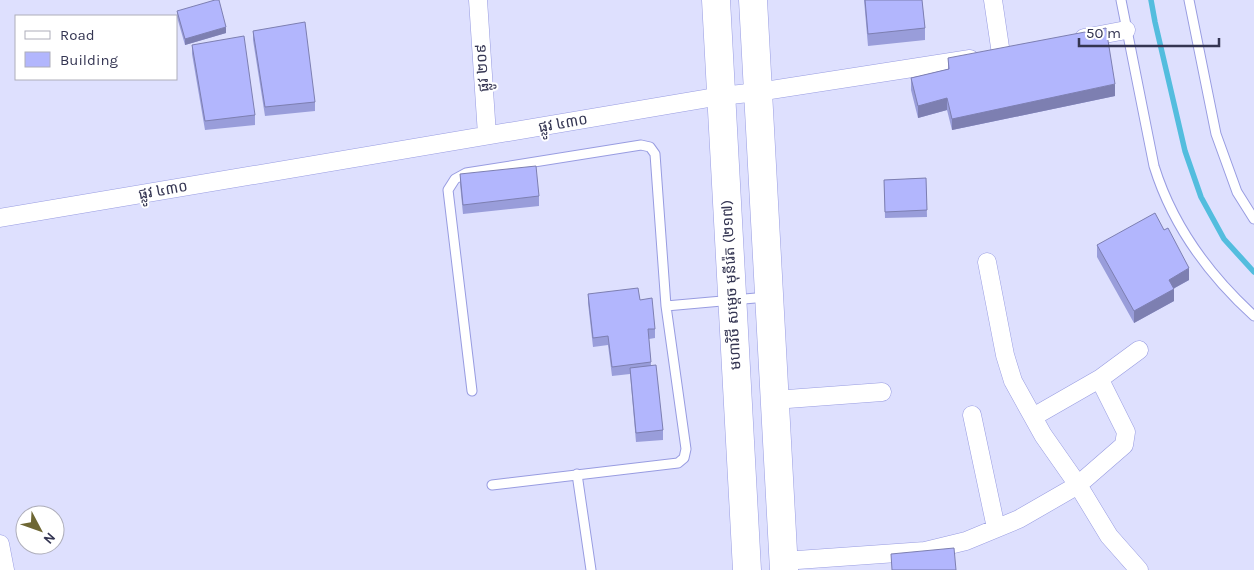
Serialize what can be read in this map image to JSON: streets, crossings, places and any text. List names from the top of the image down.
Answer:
{
  "streets": {
    "main road": ["មហាវិថី សម្តេច មុនីរ៉េត (២១៧)"],
    "street": ["ផ្លូវ ២០៩", "ផ្លូវ ៤៣០"]
  },
  "crossings": [
    ["ផ្លូវ ២០៩", "ផ្លូវ ៤៣០"],
    ["ផ្លូវ ៤៣០", "មហាវិថី សម្តេច មុនីរ៉េត (២១៧)"]
  ],
  "legend": ["Road", "Building"],
  "scale_bar": "50 m",
  "north": "bottom right"
}
